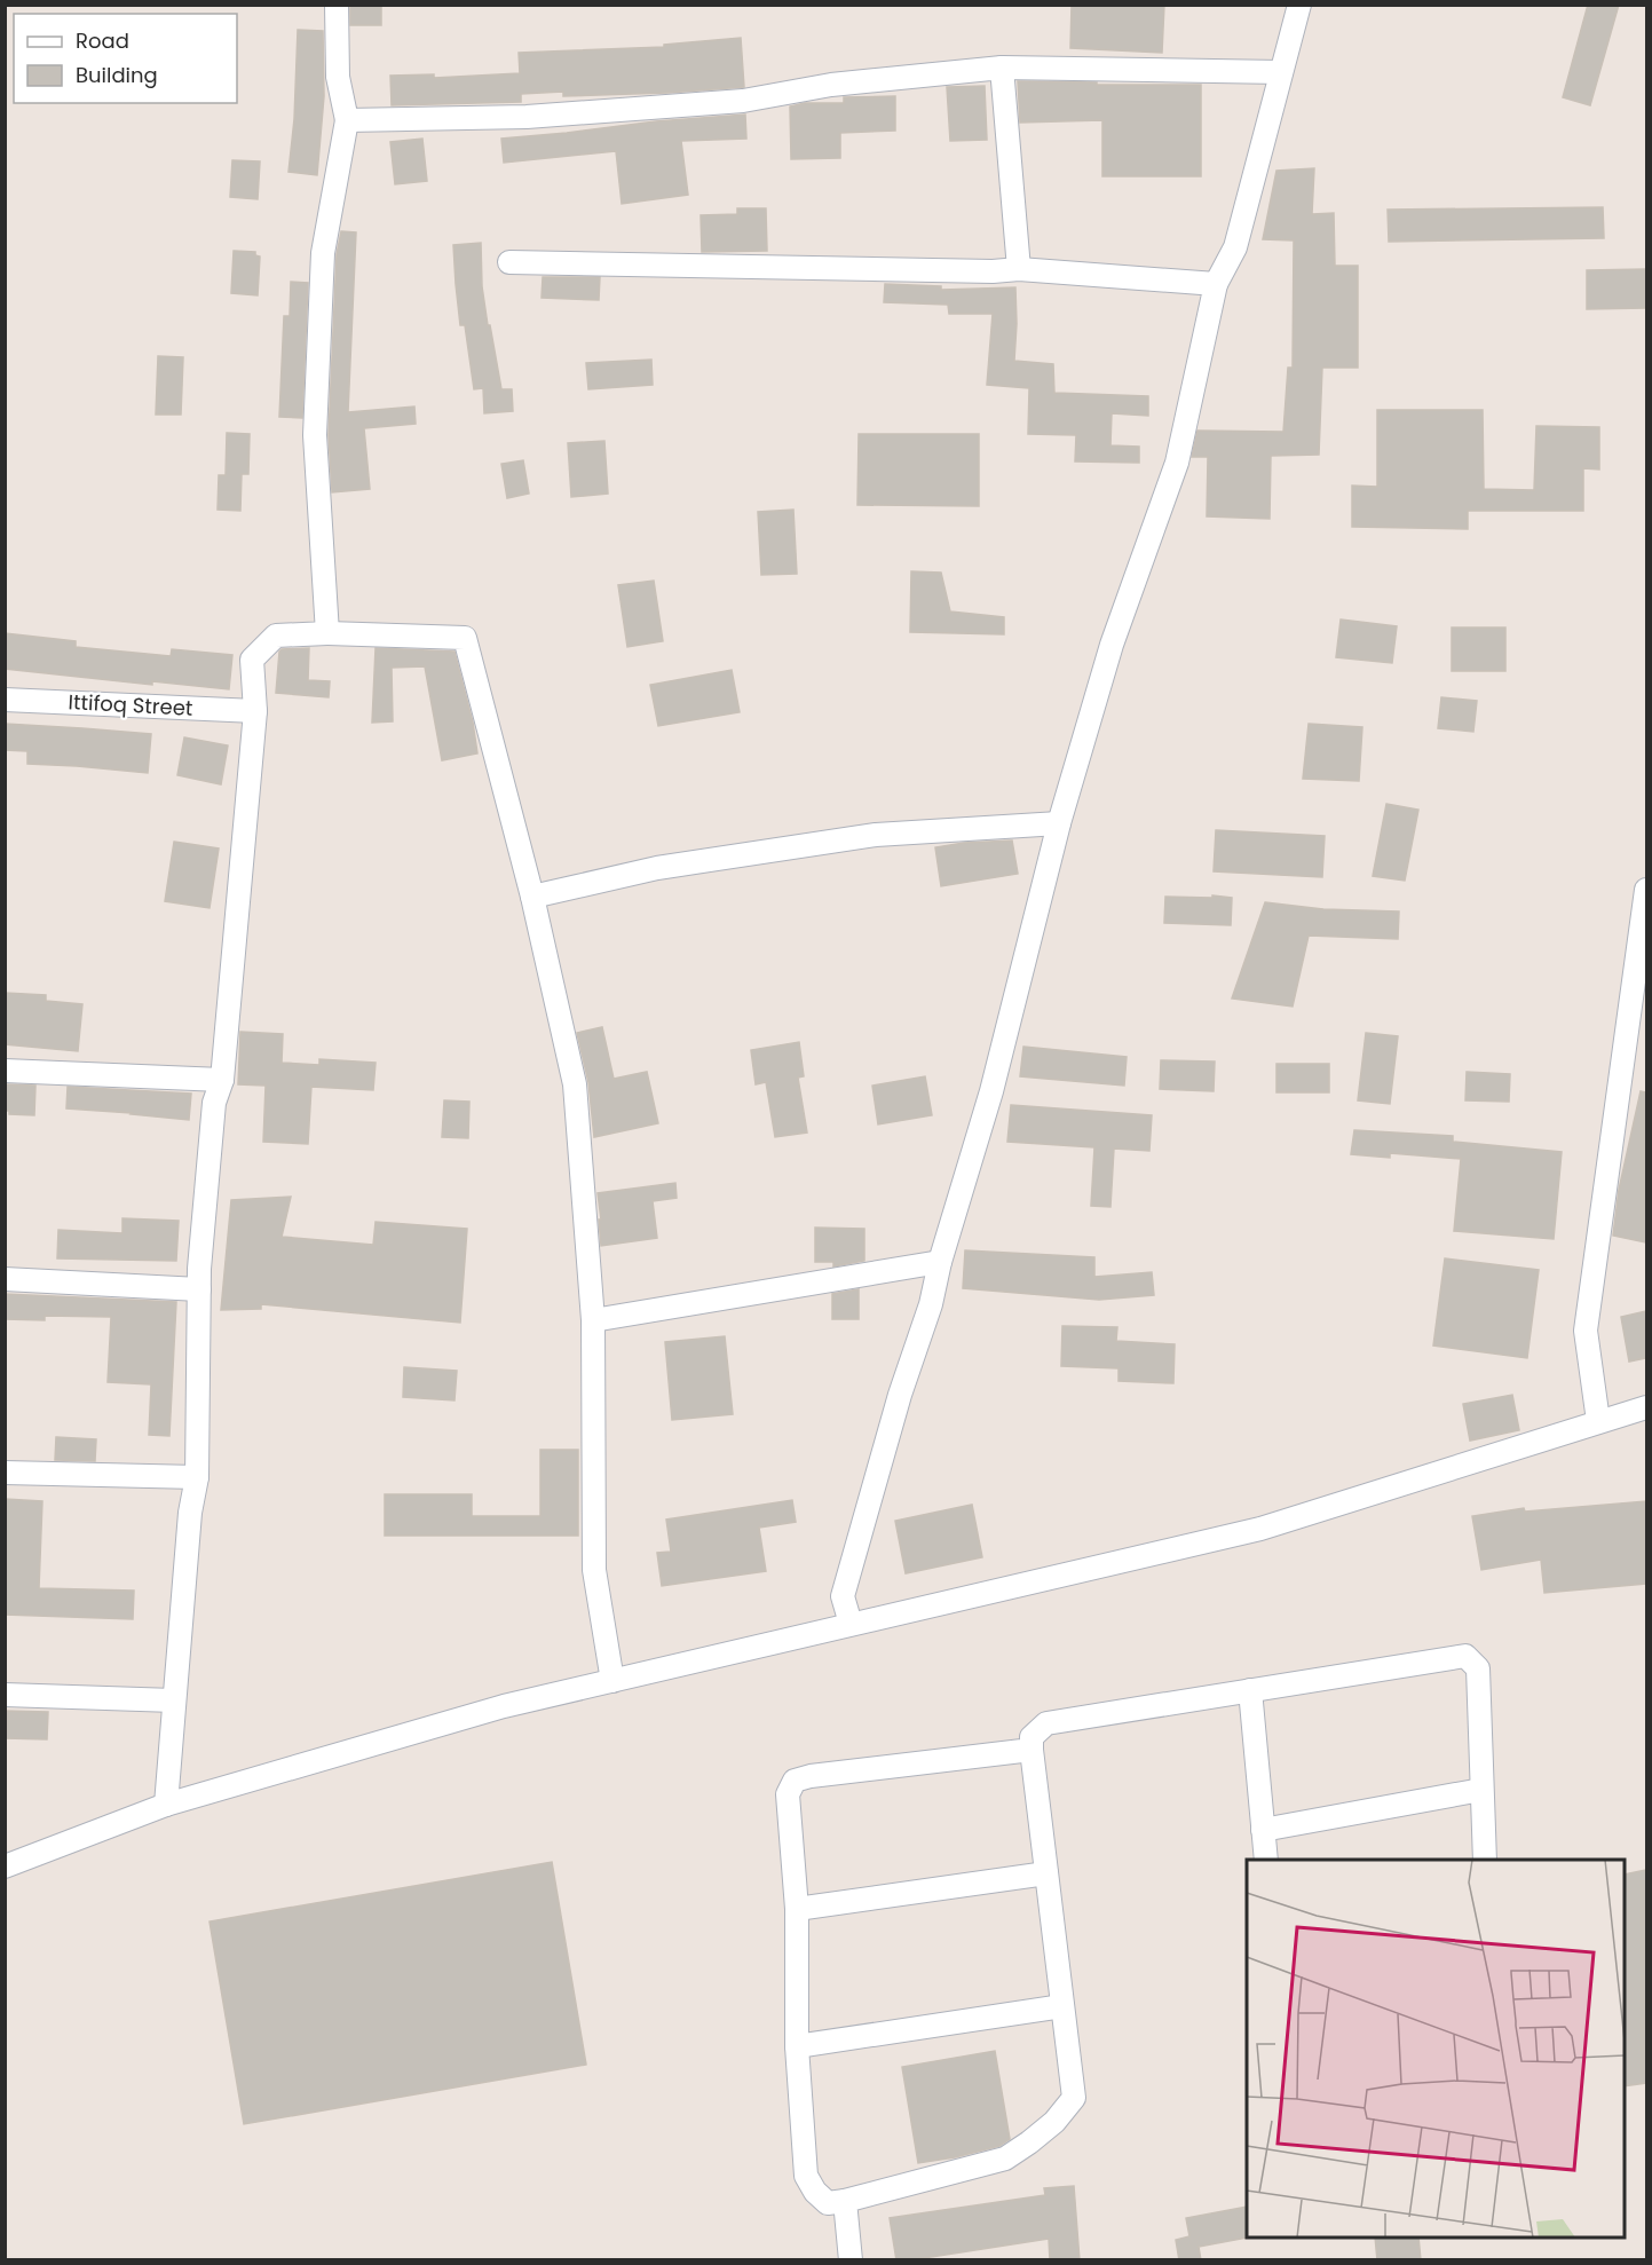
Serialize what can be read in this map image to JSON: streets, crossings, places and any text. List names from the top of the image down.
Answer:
{
  "streets": {
    "street": ["Ittifoq Street"]
  },
  "legend": ["Road", "Building"]
}
